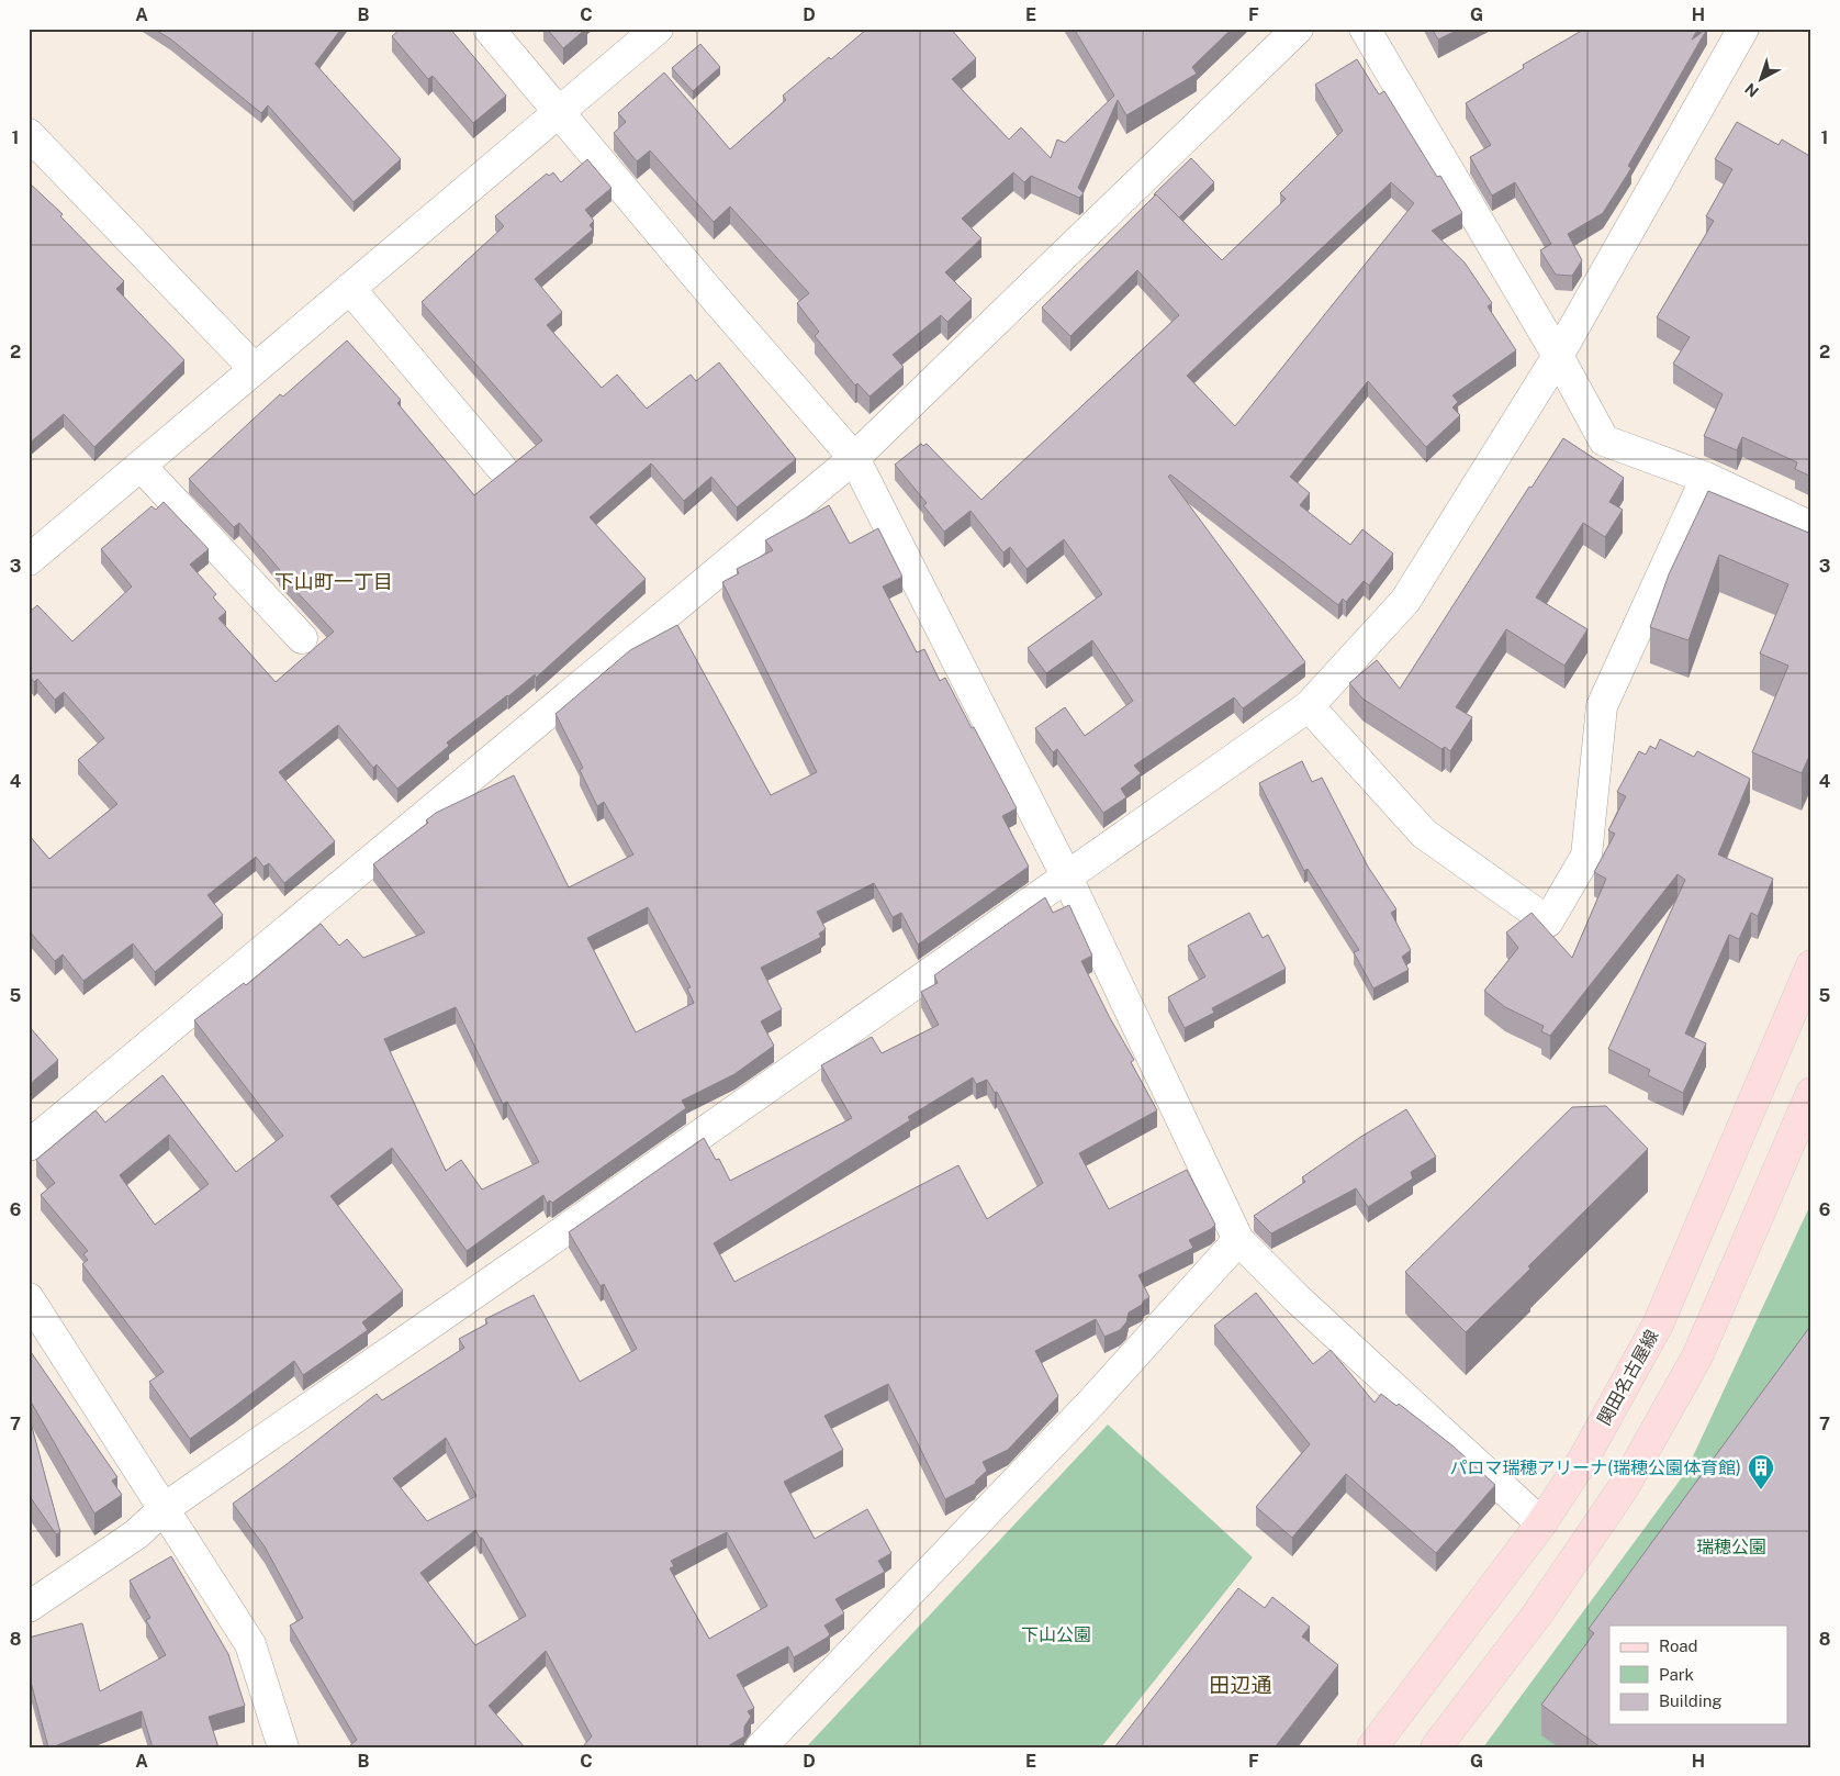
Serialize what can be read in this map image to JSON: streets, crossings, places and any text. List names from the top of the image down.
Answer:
{
  "streets": {
    "main road": ["関田名古屋線"]
  },
  "districts": ["下山町一丁目", "田辺通"],
  "parks": ["瑞穂公園", "下山公園"],
  "places": {
    "building": ["パロマ瑞穂アリーナ(瑞穂公園体育館)"]
  },
  "legend": ["Road", "Park", "Building"],
  "north": "bottom left",
  "grid": {
    "columns": [
      "A",
      "B",
      "C",
      "D",
      "E",
      "F",
      "G",
      "H"
    ],
    "rows": [
      "1",
      "2",
      "3",
      "4",
      "5",
      "6",
      "7",
      "8"
    ]
  }
}
